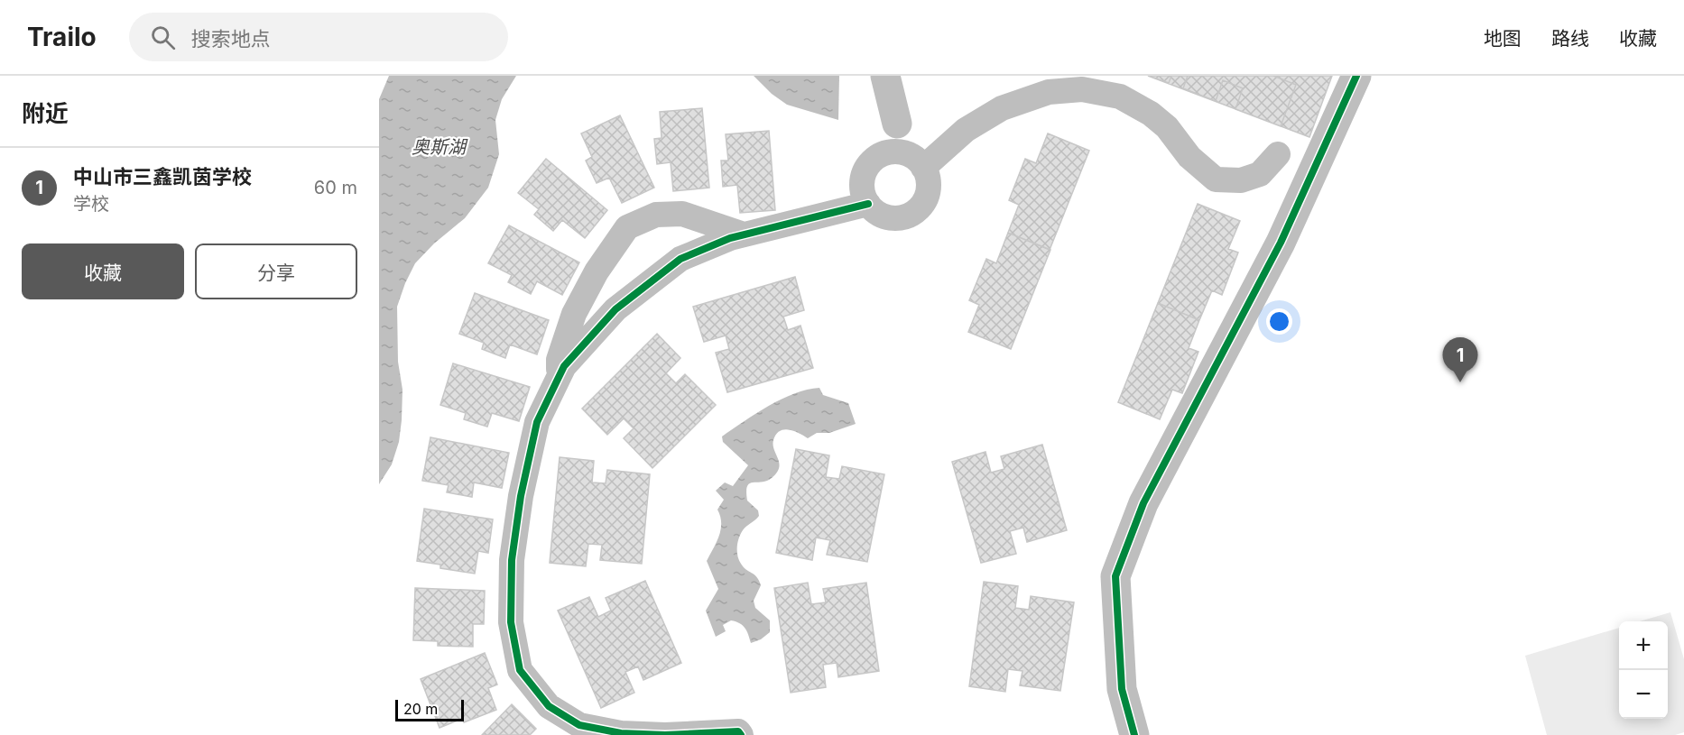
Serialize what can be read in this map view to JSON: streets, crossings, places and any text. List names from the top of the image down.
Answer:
{
  "water": ["奥斯湖"],
  "scale_bar": "20 m",
  "page": {
    "header": "Trailo",
    "search": "搜索地点",
    "nav": ["地图", "路线", "收藏"],
    "heading": "附近",
    "list": [
      {
        "mark": "1",
        "name": "中山市三鑫凯茵学校",
        "note": "学校",
        "value": "60 m"
      }
    ],
    "buttons": ["收藏", "分享"],
    "pins": "1",
    "map_buttons": ["+", "−"],
    "scale": "20 m"
  }
}
